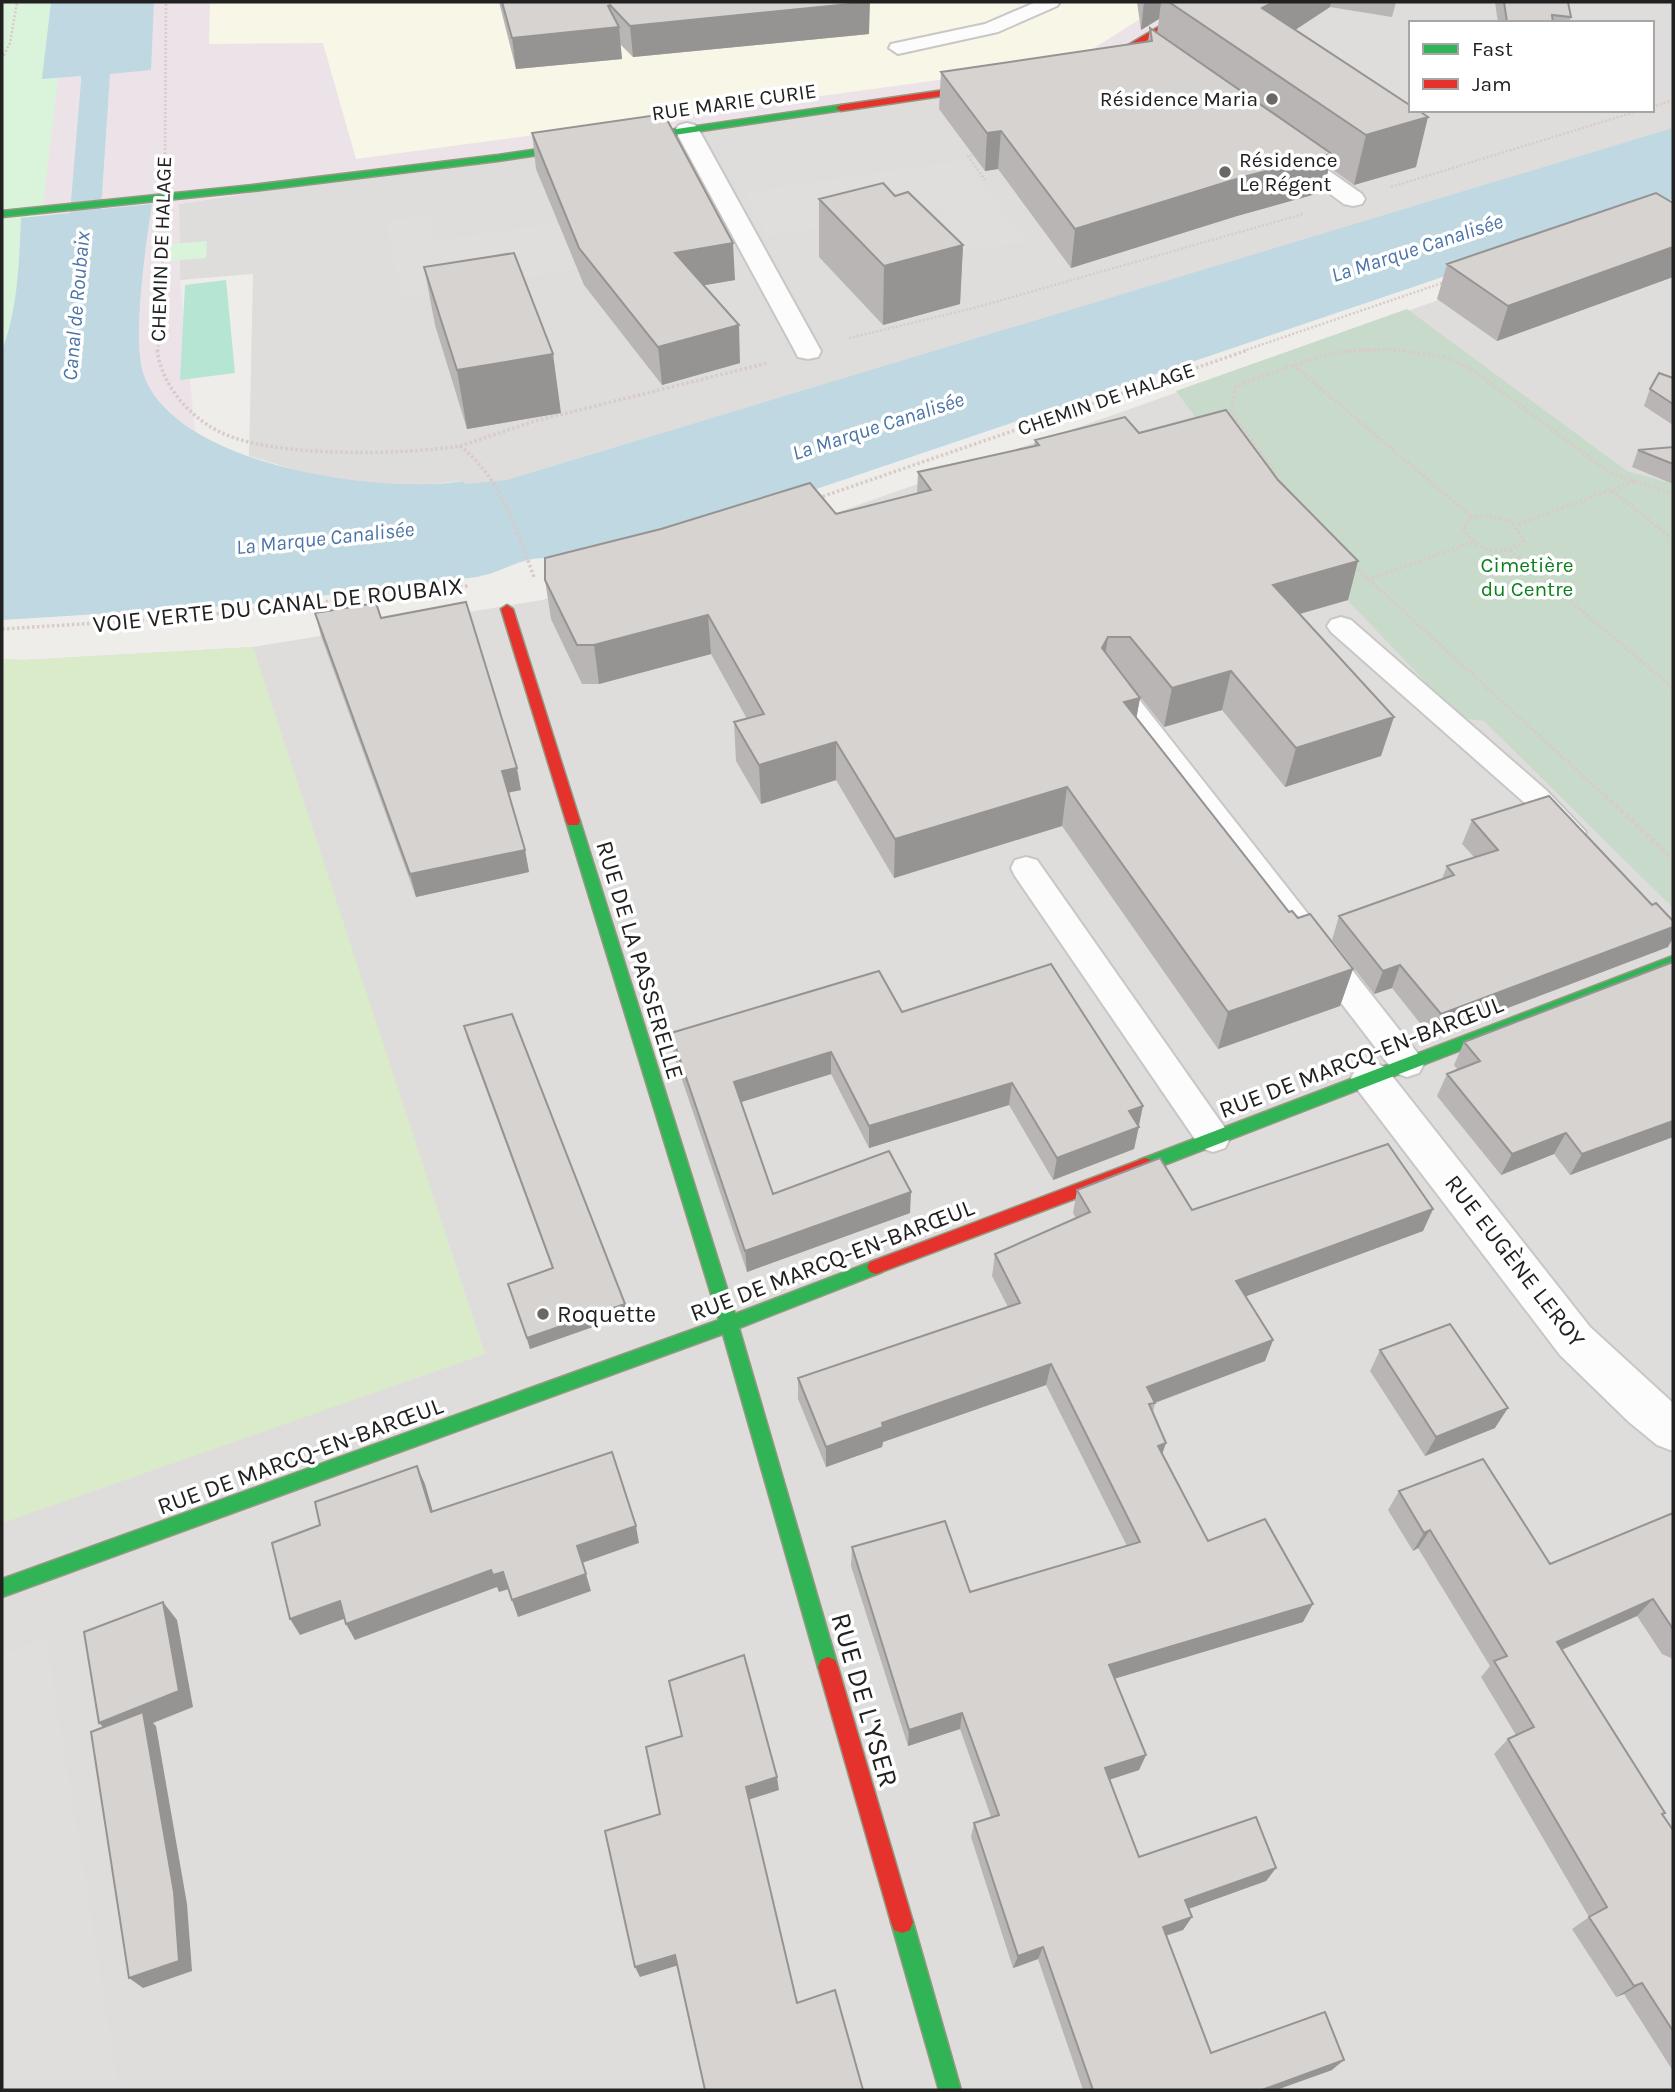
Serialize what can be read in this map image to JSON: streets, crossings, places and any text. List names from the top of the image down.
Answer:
{
  "streets": {
    "street": [
      "RUE MARIE CURIE",
      "RUE DE LA PASSERELLE",
      "RUE DE MARCQ-EN-BARŒUL",
      "RUE EUGÈNE LEROY",
      "RUE DE L'YSER"
    ],
    "path": ["CHEMIN DE HALAGE", "VOIE VERTE DU CANAL DE ROUBAIX"]
  },
  "crossings": [
    ["RUE MARIE CURIE", "CHEMIN DE HALAGE"],
    ["RUE DE LA PASSERELLE", "RUE DE MARCQ-EN-BARŒUL"],
    ["RUE DE LA PASSERELLE", "RUE DE L'YSER"],
    ["RUE DE MARCQ-EN-BARŒUL", "RUE EUGÈNE LEROY"],
    ["RUE DE MARCQ-EN-BARŒUL", "RUE DE L'YSER"]
  ],
  "water": ["La Marque Canalisée", "Canal de Roubaix"],
  "parks": ["Cimetière du Centre"],
  "places": ["Résidence Maria", "Résidence Le Régent", "Roquette"],
  "legend": ["Fast", "Jam"]
}
